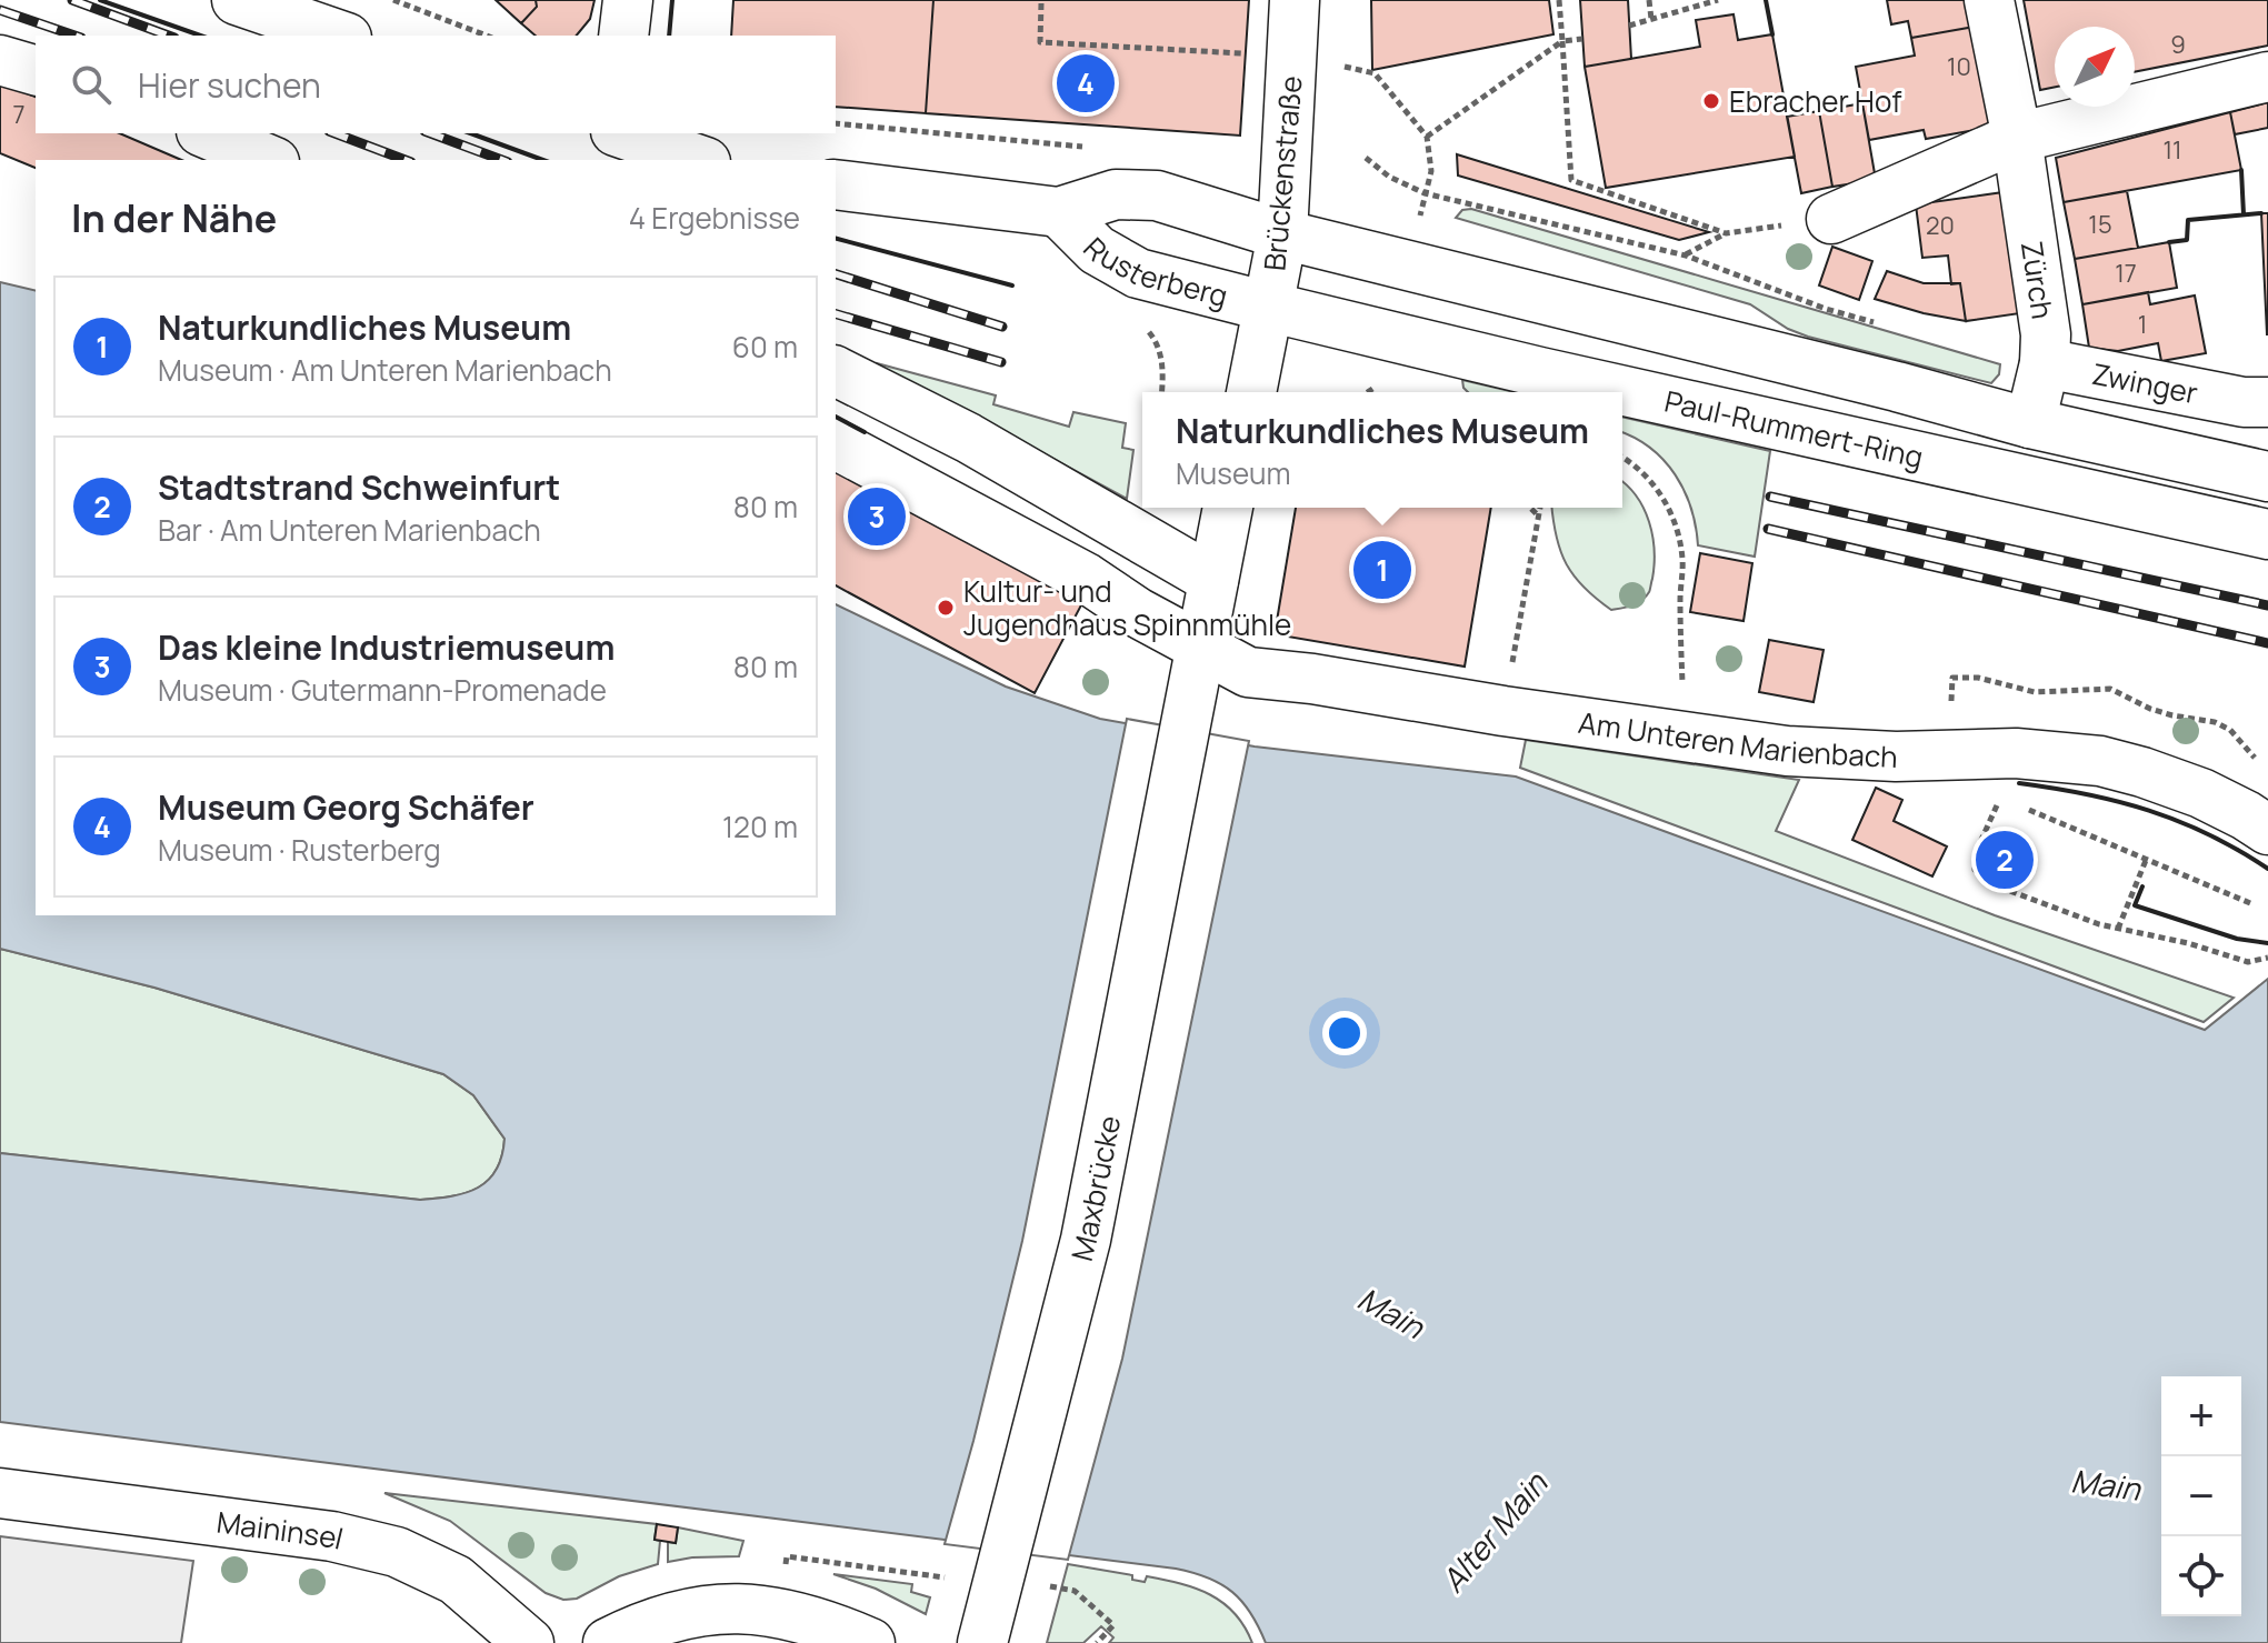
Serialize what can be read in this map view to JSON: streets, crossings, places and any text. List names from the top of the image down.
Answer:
{
  "streets": {
    "street": [
      "Brückenstraße",
      "Rusterberg",
      "Zürch",
      "Zwinger",
      "Paul-Rummert-Ring",
      "Am Unteren Marienbach",
      "Maxbrücke",
      "Maininsel"
    ]
  },
  "crossings": [
    ["Brückenstraße", "Rusterberg"],
    ["Brückenstraße", "Paul-Rummert-Ring"],
    ["Rusterberg", "Paul-Rummert-Ring"],
    ["Zürch", "Zwinger"],
    ["Am Unteren Marienbach", "Maxbrücke"]
  ],
  "water": ["Main", "Alter Main"],
  "places": ["Ebracher Hof", "Kultur- und Jugendhaus Spinnmühle"],
  "house_numbers": [
    "9",
    "10",
    "7",
    "11",
    "15",
    "20",
    "17",
    "1"
  ],
  "north": "top right",
  "page": {
    "search": "Hier suchen",
    "pins": [
      "4",
      "3",
      "1",
      "2"
    ],
    "heading": ["In der Nähe", "4 Ergebnisse"],
    "list": [
      {
        "mark": "1",
        "name": "Naturkundliches Museum",
        "note": "Museum · Am Unteren Marienbach",
        "value": "60 m"
      },
      {
        "mark": "2",
        "name": "Stadtstrand Schweinfurt",
        "note": "Bar · Am Unteren Marienbach",
        "value": "80 m"
      },
      {
        "mark": "3",
        "name": "Das kleine Industriemuseum",
        "note": "Museum · Gutermann-Promenade",
        "value": "80 m"
      },
      {
        "mark": "4",
        "name": "Museum Georg Schäfer",
        "note": "Museum · Rusterberg",
        "value": "120 m"
      }
    ],
    "popup": ["Naturkundliches Museum", "Museum"],
    "map_buttons": ["+", "−"]
  }
}
